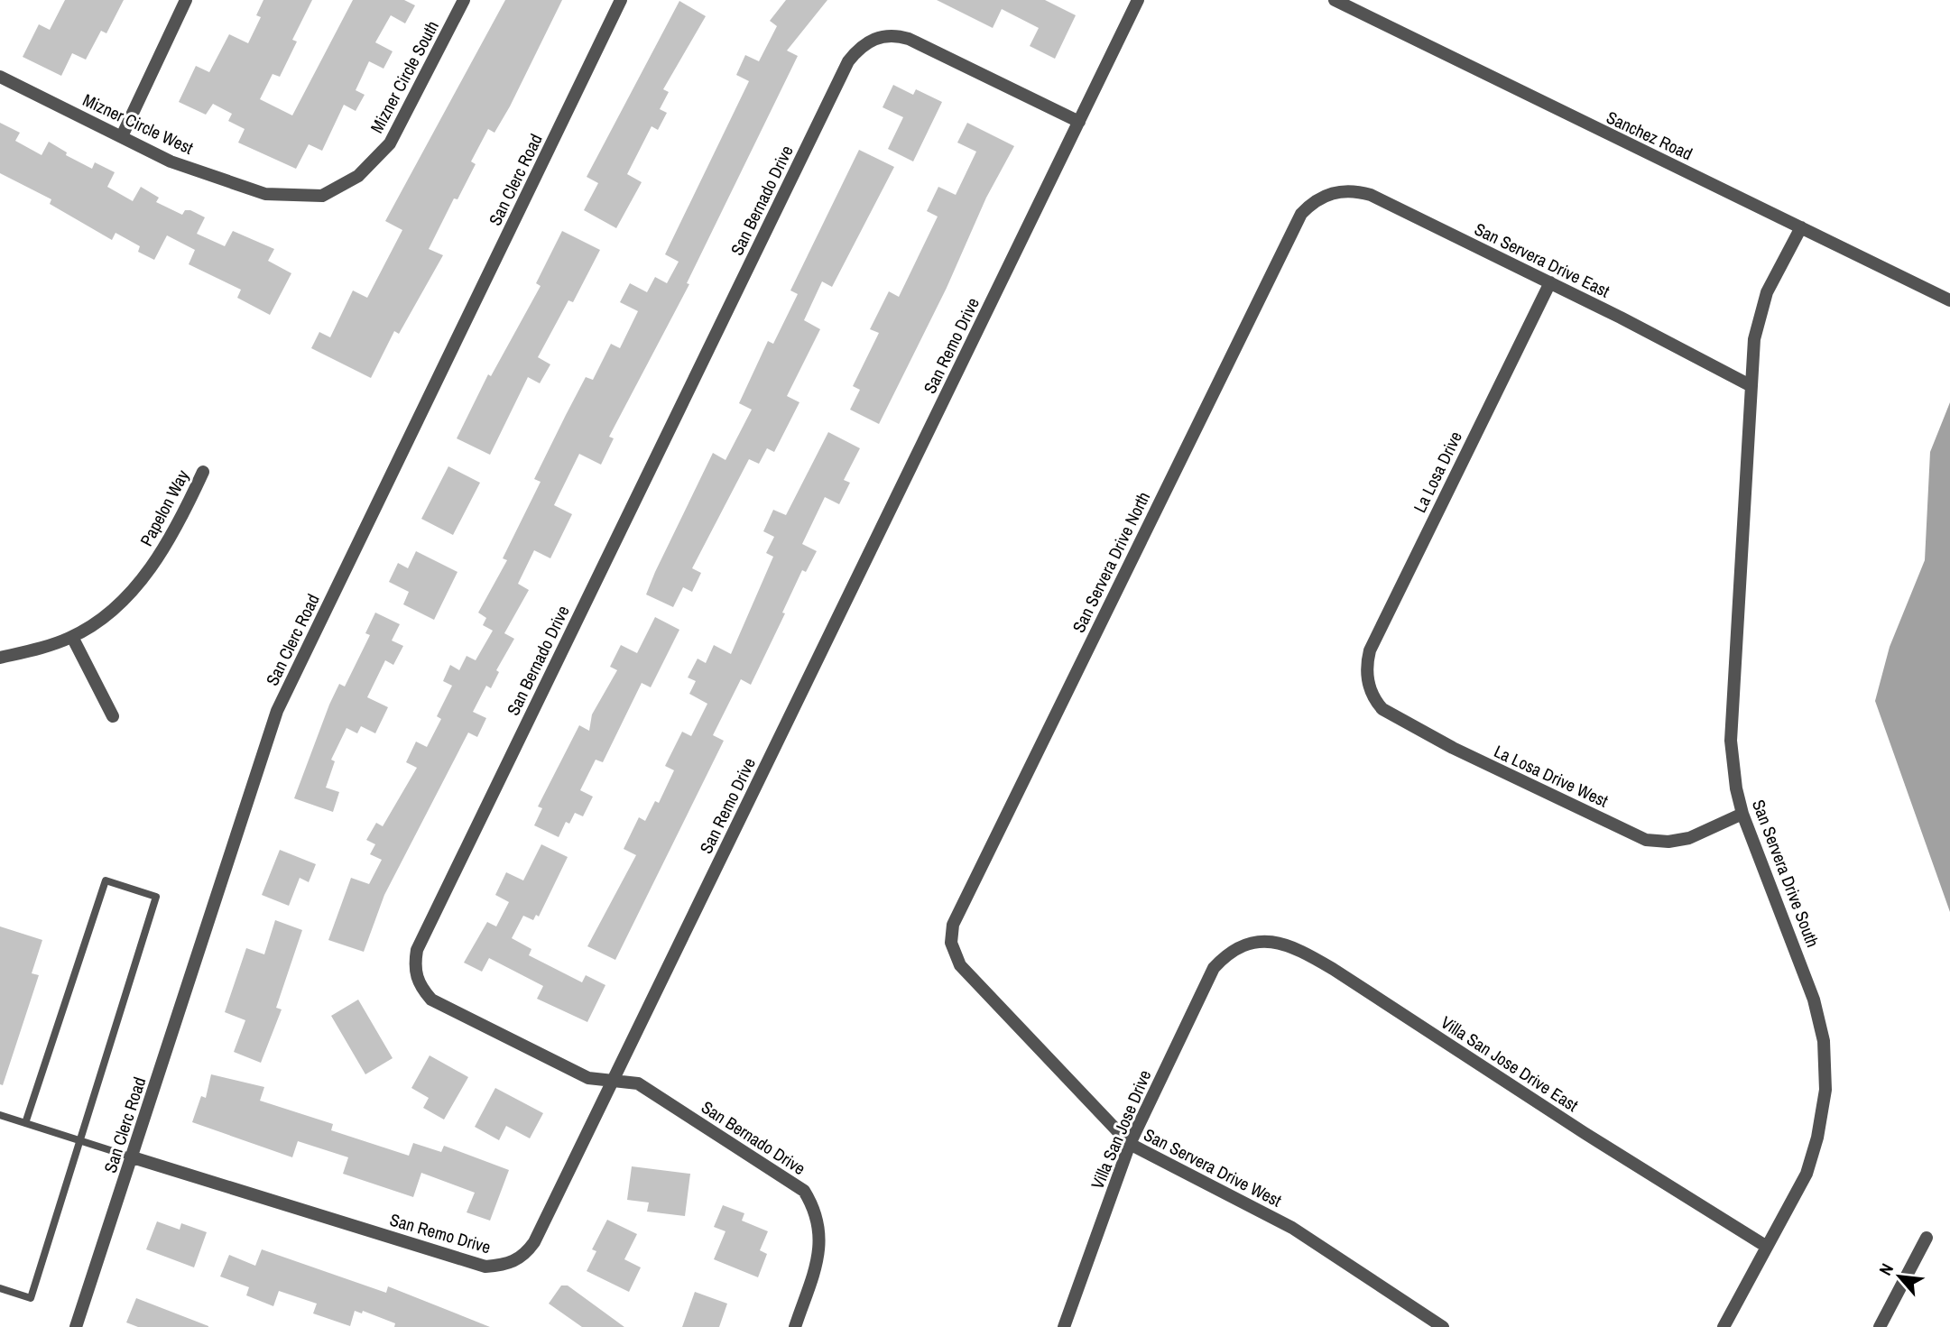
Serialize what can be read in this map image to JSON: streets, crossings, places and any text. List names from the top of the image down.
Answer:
{
  "streets": {
    "street": [
      "Mizner Circle South",
      "Mizner Circle West",
      "Sanchez Road",
      "San Clerc Road",
      "San Bernado Drive",
      "San Servera Drive East",
      "San Remo Drive",
      "La Losa Drive",
      "Papelon Way",
      "San Servera Drive North",
      "La Losa Drive West",
      "San Servera Drive South",
      "Villa San Jose Drive East",
      "Villa San Jose Drive",
      "San Servera Drive West"
    ]
  },
  "crossings": [
    ["Mizner Circle South", "Mizner Circle West"],
    ["Sanchez Road", "San Servera Drive South"],
    ["San Clerc Road", "San Remo Drive"],
    ["San Bernado Drive", "San Remo Drive"],
    ["San Servera Drive East", "La Losa Drive"],
    ["San Servera Drive East", "San Servera Drive North"],
    ["San Servera Drive East", "San Servera Drive South"],
    ["La Losa Drive", "La Losa Drive West"],
    ["San Servera Drive North", "San Servera Drive West"],
    ["La Losa Drive West", "San Servera Drive South"],
    ["San Servera Drive South", "Villa San Jose Drive East"],
    ["Villa San Jose Drive East", "Villa San Jose Drive"],
    ["Villa San Jose Drive", "San Servera Drive West"]
  ],
  "north": "top left"
}
